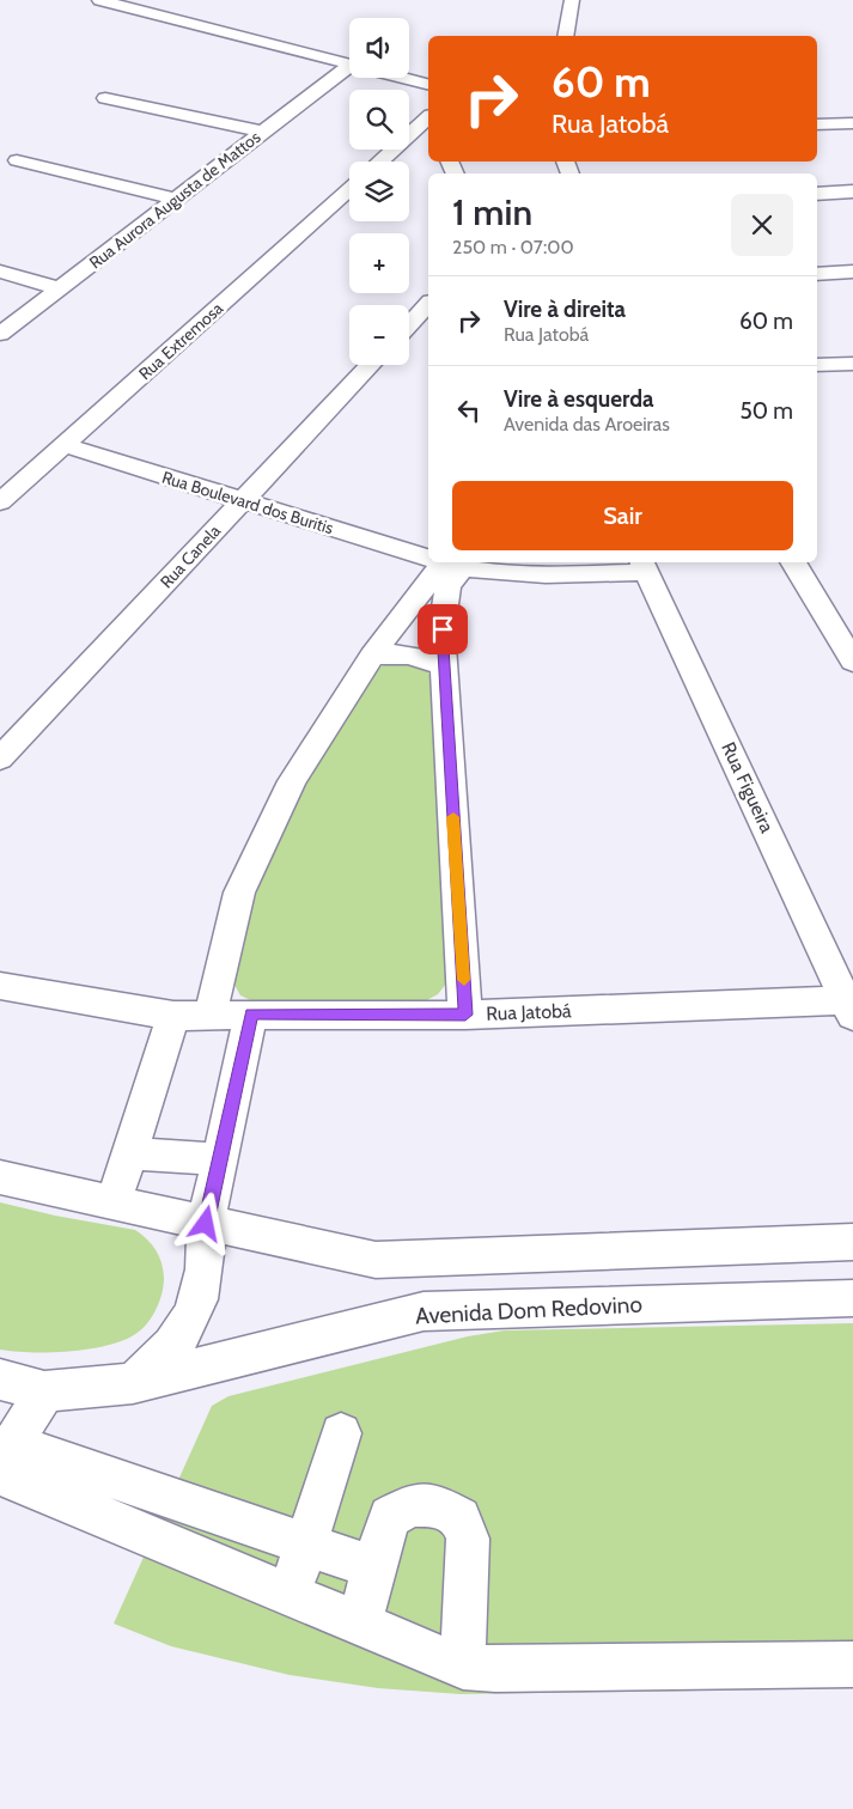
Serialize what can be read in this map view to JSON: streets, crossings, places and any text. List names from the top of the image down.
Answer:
{
  "streets": {
    "street": [
      "Rua Aurora Augusta de Mattos",
      "Rua Extremosa",
      "Rua Boulevard dos Buritis",
      "Rua Canela",
      "Rua Figueira",
      "Rua Jatobá",
      "Avenida Dom Redovino"
    ]
  },
  "crossings": [
    ["Rua Extremosa", "Rua Boulevard dos Buritis"],
    ["Rua Boulevard dos Buritis", "Rua Canela"],
    ["Rua Boulevard dos Buritis", "Rua Figueira"],
    ["Rua Figueira", "Rua Jatobá"]
  ],
  "page": {
    "map_buttons": ["+", "−"],
    "turn": ["60 m", "Rua Jatobá"],
    "heading": ["1 min", "250 m · 07:00"],
    "list": [
      {
        "name": "Vire à direita",
        "note": "Rua Jatobá",
        "value": "60 m"
      },
      {
        "name": "Vire à esquerda",
        "note": "Avenida das Aroeiras",
        "value": "50 m"
      }
    ],
    "buttons": "Sair"
  }
}
